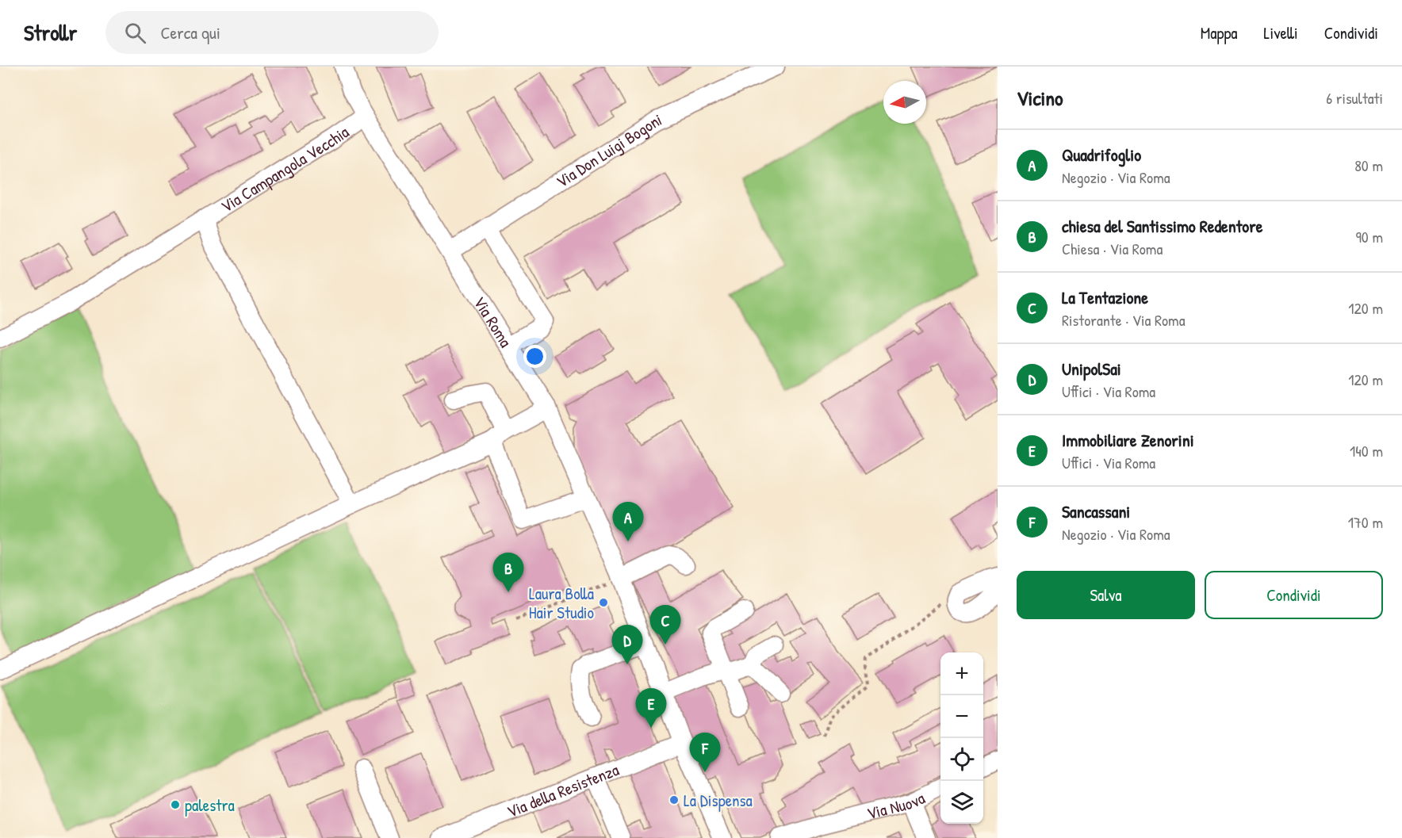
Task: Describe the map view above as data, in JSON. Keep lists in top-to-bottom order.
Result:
{
  "streets": {
    "street": [
      "Via Don Luigi Bogoni",
      "Via Campangola Vecchia",
      "Via Roma",
      "Via della Resistenza",
      "Via Nuova"
    ]
  },
  "crossings": [
    ["Via Don Luigi Bogoni", "Via Roma"],
    ["Via Campangola Vecchia", "Via Roma"],
    ["Via Roma", "Via della Resistenza"]
  ],
  "places": ["Laura Bolla Hair Studio", "La Dispensa", "palestra"],
  "north": "left",
  "page": {
    "header": "Strollr",
    "search": "Cerca qui",
    "nav": ["Mappa", "Livelli", "Condividi"],
    "heading": ["Vicino", "6 risultati"],
    "list": [
      {
        "mark": "A",
        "name": "Quadrifoglio",
        "note": "Negozio · Via Roma",
        "value": "80 m"
      },
      {
        "mark": "B",
        "name": "chiesa del Santissimo Redentore",
        "note": "Chiesa · Via Roma",
        "value": "90 m"
      },
      {
        "mark": "C",
        "name": "La Tentazione",
        "note": "Ristorante · Via Roma",
        "value": "120 m"
      },
      {
        "mark": "D",
        "name": "UnipolSai",
        "note": "Uffici · Via Roma",
        "value": "120 m"
      },
      {
        "mark": "E",
        "name": "Immobiliare Zenorini",
        "note": "Uffici · Via Roma",
        "value": "140 m"
      },
      {
        "mark": "F",
        "name": "Sancassani",
        "note": "Negozio · Via Roma",
        "value": "170 m"
      }
    ],
    "pins": [
      "A",
      "B",
      "C",
      "D",
      "E",
      "F"
    ],
    "buttons": ["Salva", "Condividi"],
    "map_buttons": ["+", "−"]
  }
}
